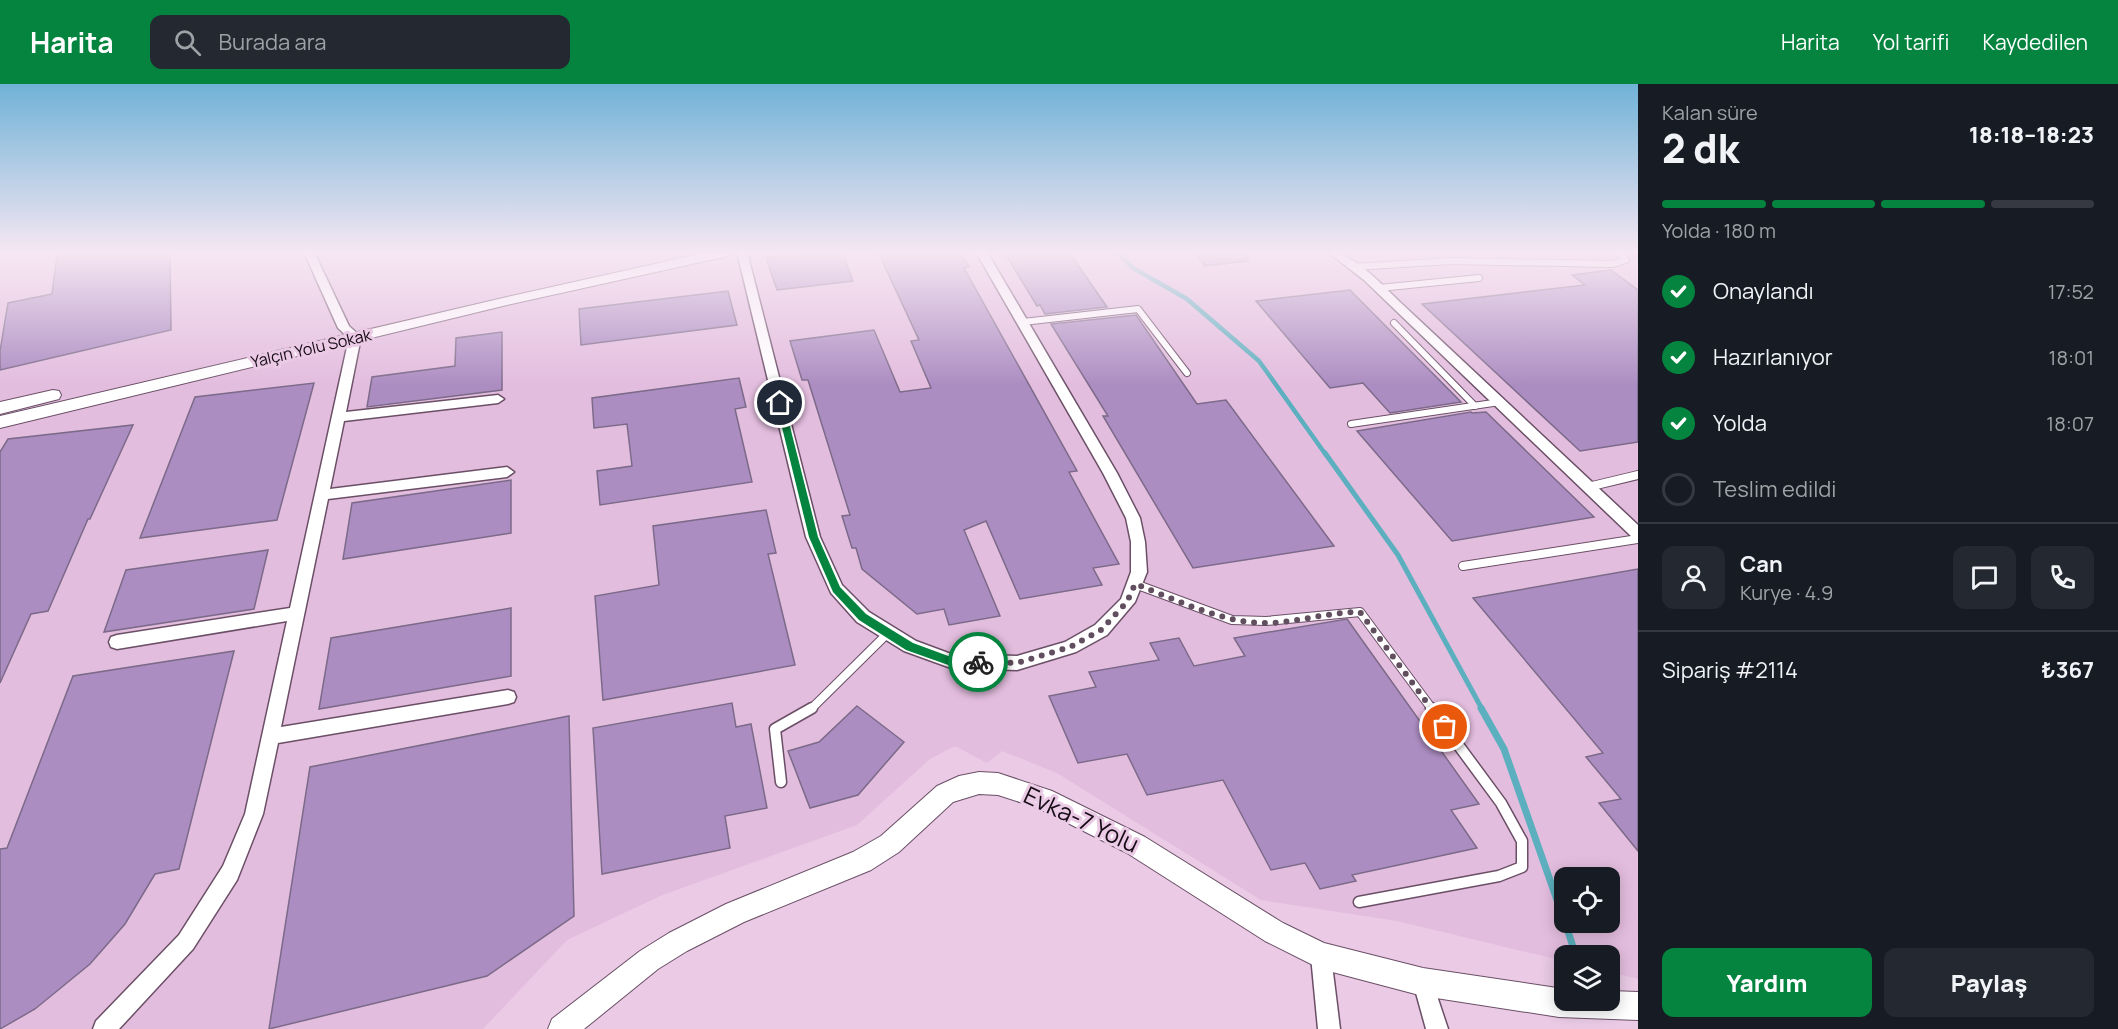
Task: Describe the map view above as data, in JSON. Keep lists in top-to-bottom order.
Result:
{
  "streets": {
    "street": ["Yalçın Yolu Sokak", "Evka-7 Yolu"]
  },
  "page": {
    "header": "Harita",
    "search": "Burada ara",
    "nav": ["Harita", "Yol tarifi", "Kaydedilen"],
    "heading": ["2 dk", "Kalan süre", "18:18–18:23"],
    "panel": [
      "Can",
      "Kurye · 4.9",
      "Sipariş #2114",
      "₺367"
    ],
    "bar": "Yolda · 180 m",
    "list": [
      ["Onaylandı", "17:52"],
      ["Hazırlanıyor", "18:01"],
      ["Yolda", "18:07"],
      "Teslim edildi"
    ],
    "buttons": ["Yardım", "Paylaş"]
  }
}
